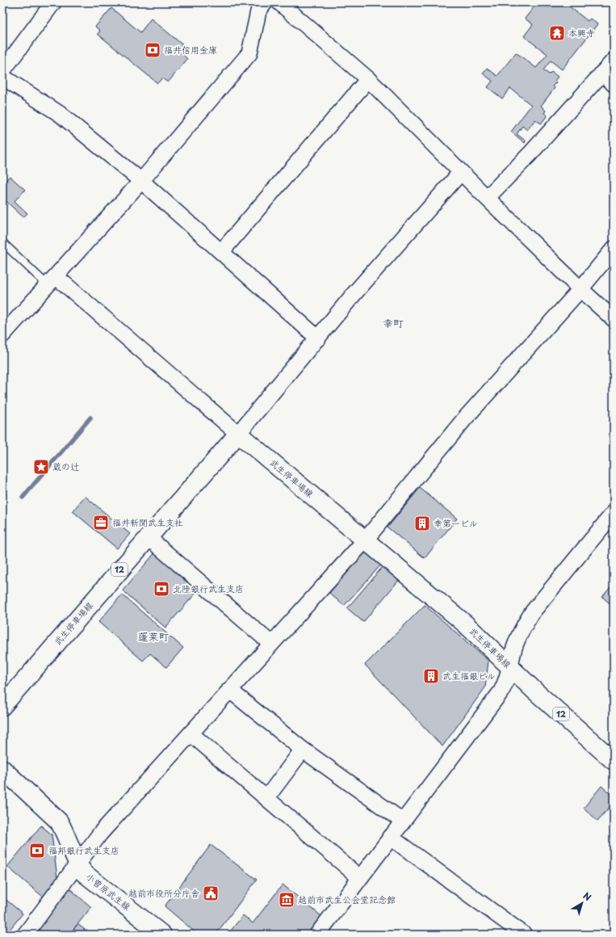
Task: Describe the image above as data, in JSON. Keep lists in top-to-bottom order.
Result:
{
  "streets": {
    "main road": ["武生停車場線", "12", "小曽原武生線"]
  },
  "districts": ["幸町", "蓬莱町"],
  "places": {
    "temple": ["本興寺"],
    "bank": ["福井信用金庫", "北陸銀行武生支店", "福邦銀行武生支店"],
    "place": ["蔵の辻"],
    "office": ["福井新聞武生支社"],
    "building": ["幸第一ビル", "武生福銀ビル"],
    "public building": ["越前市役所分庁舎"],
    "museum": ["越前市武生公会堂記念館"]
  },
  "north": "top right"
}
